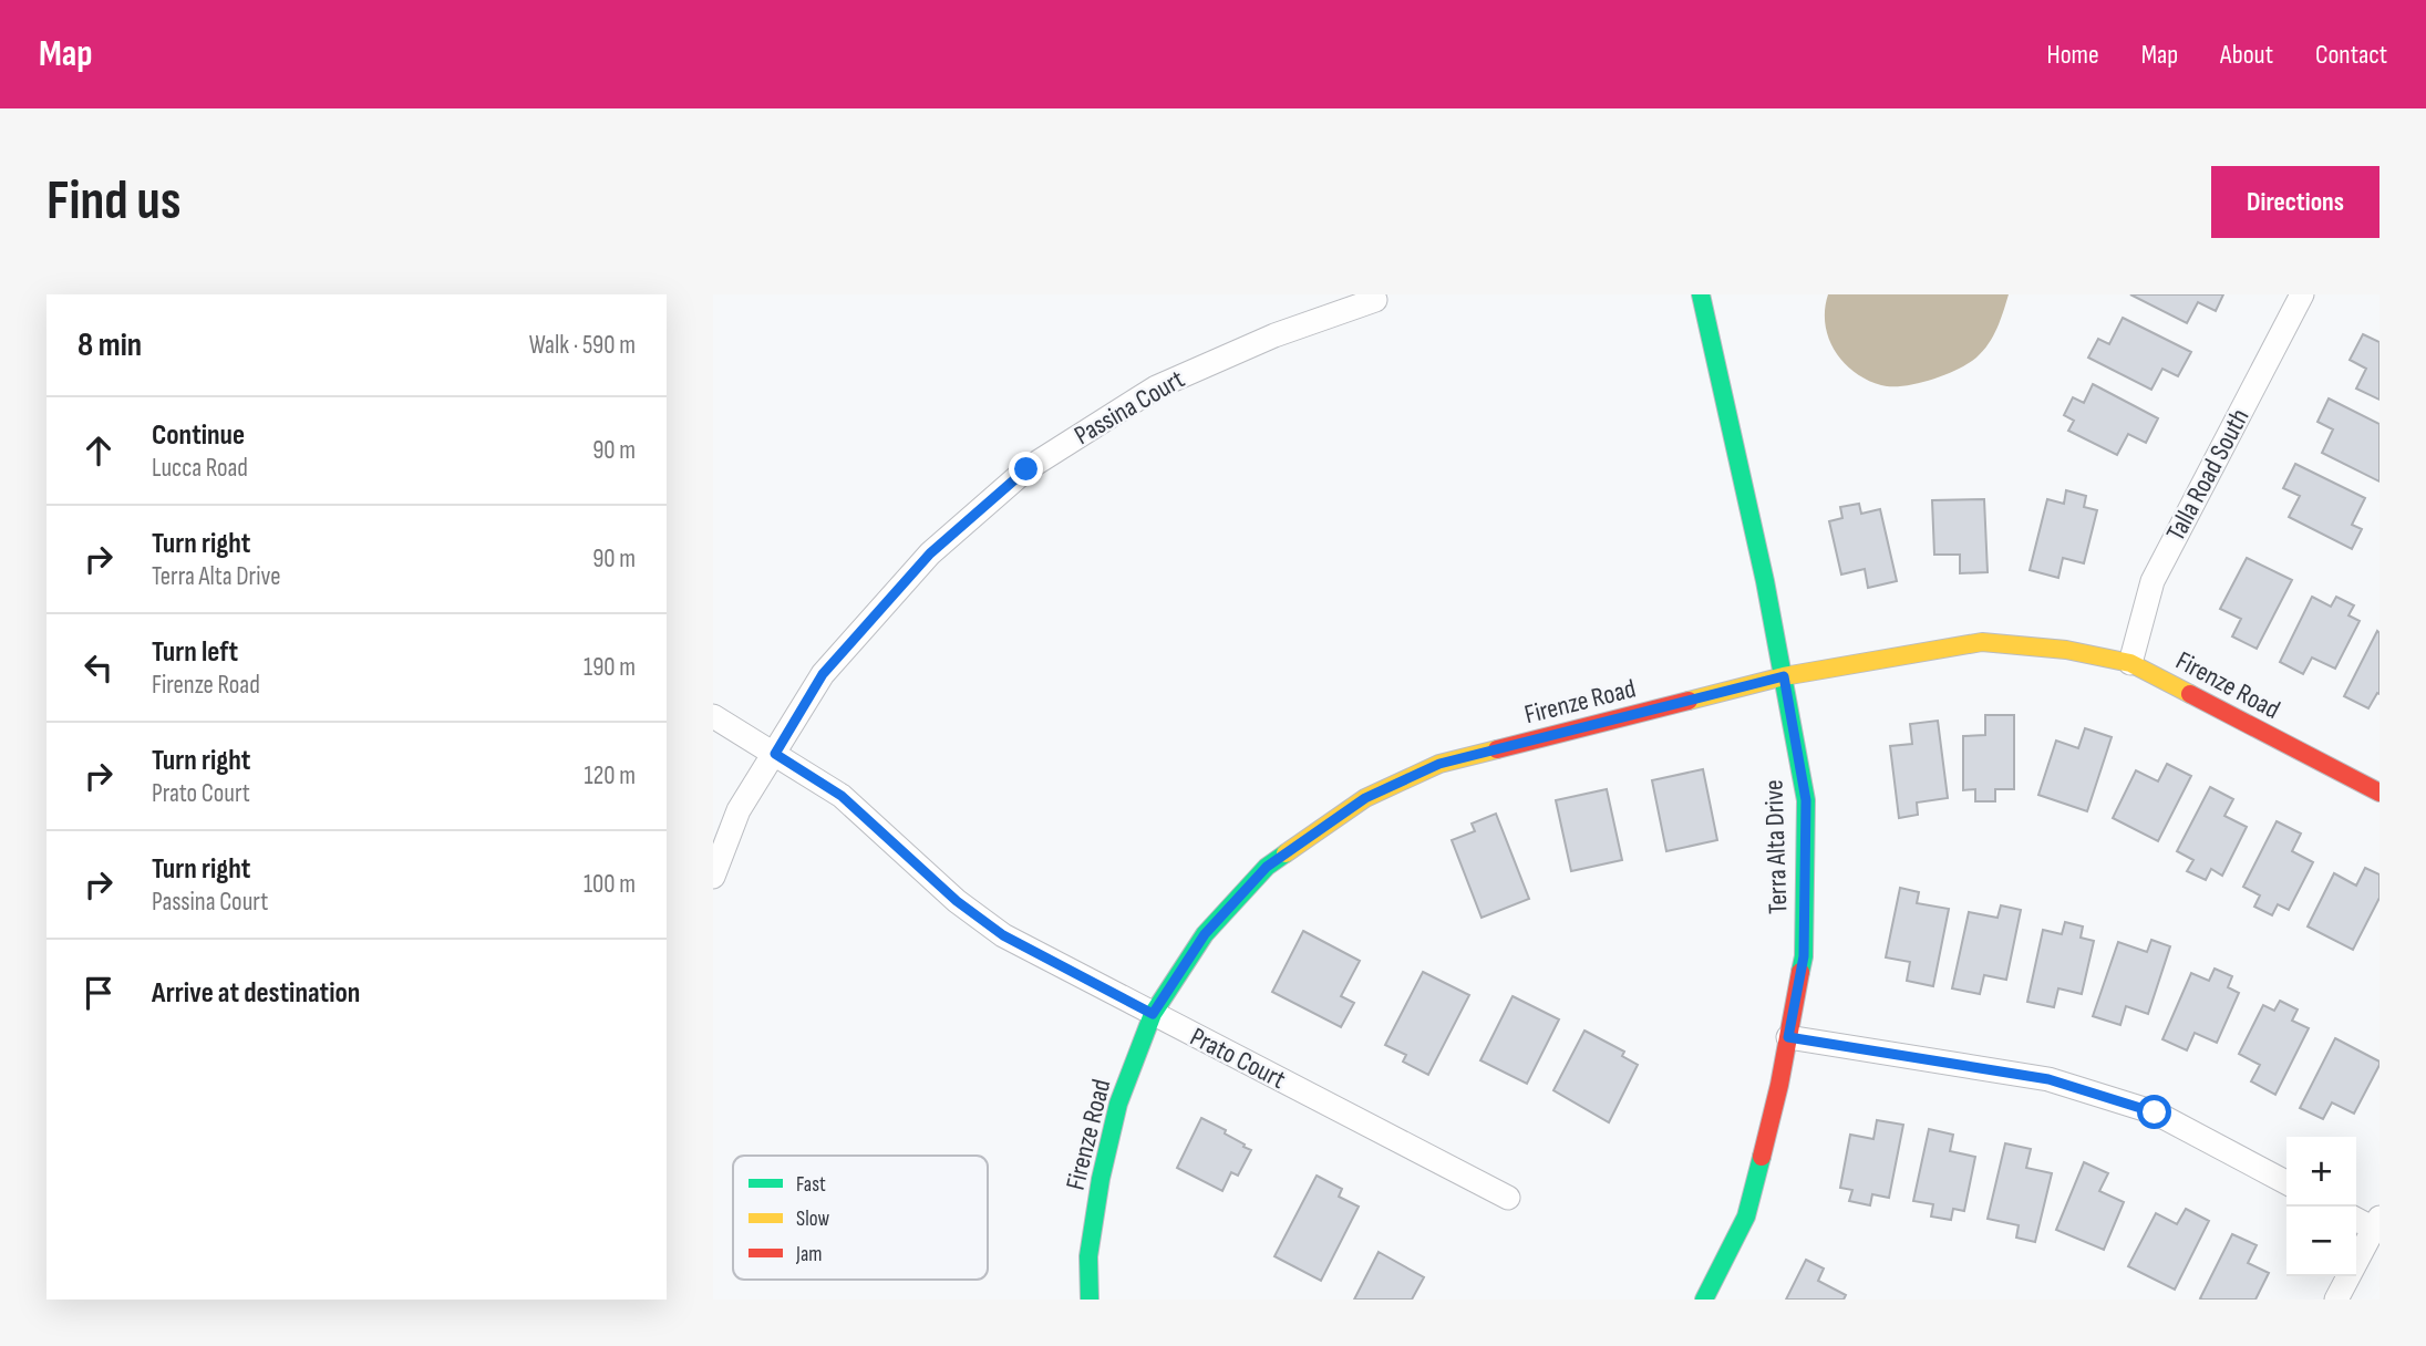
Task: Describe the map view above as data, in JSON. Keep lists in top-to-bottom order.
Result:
{
  "streets": {
    "street": [
      "Passina Court",
      "Talla Road South",
      "Firenze Road",
      "Terra Alta Drive",
      "Prato Court"
    ]
  },
  "crossings": [
    ["Passina Court", "Prato Court"],
    ["Talla Road South", "Firenze Road"],
    ["Firenze Road", "Terra Alta Drive"],
    ["Firenze Road", "Prato Court"]
  ],
  "legend": ["Fast", "Slow", "Jam"],
  "page": {
    "header": "Map",
    "nav": [
      "Home",
      "Map",
      "About",
      "Contact"
    ],
    "buttons": "Directions",
    "title": "Find us",
    "heading": ["8 min", "Walk · 590 m"],
    "list": [
      ["Continue", "Lucca Road", "90 m"],
      ["Turn right", "Terra Alta Drive", "90 m"],
      ["Turn left", "Firenze Road", "190 m"],
      ["Turn right", "Prato Court", "120 m"],
      ["Turn right", "Passina Court", "100 m"],
      "Arrive at destination"
    ],
    "map_buttons": ["+", "−"]
  }
}
